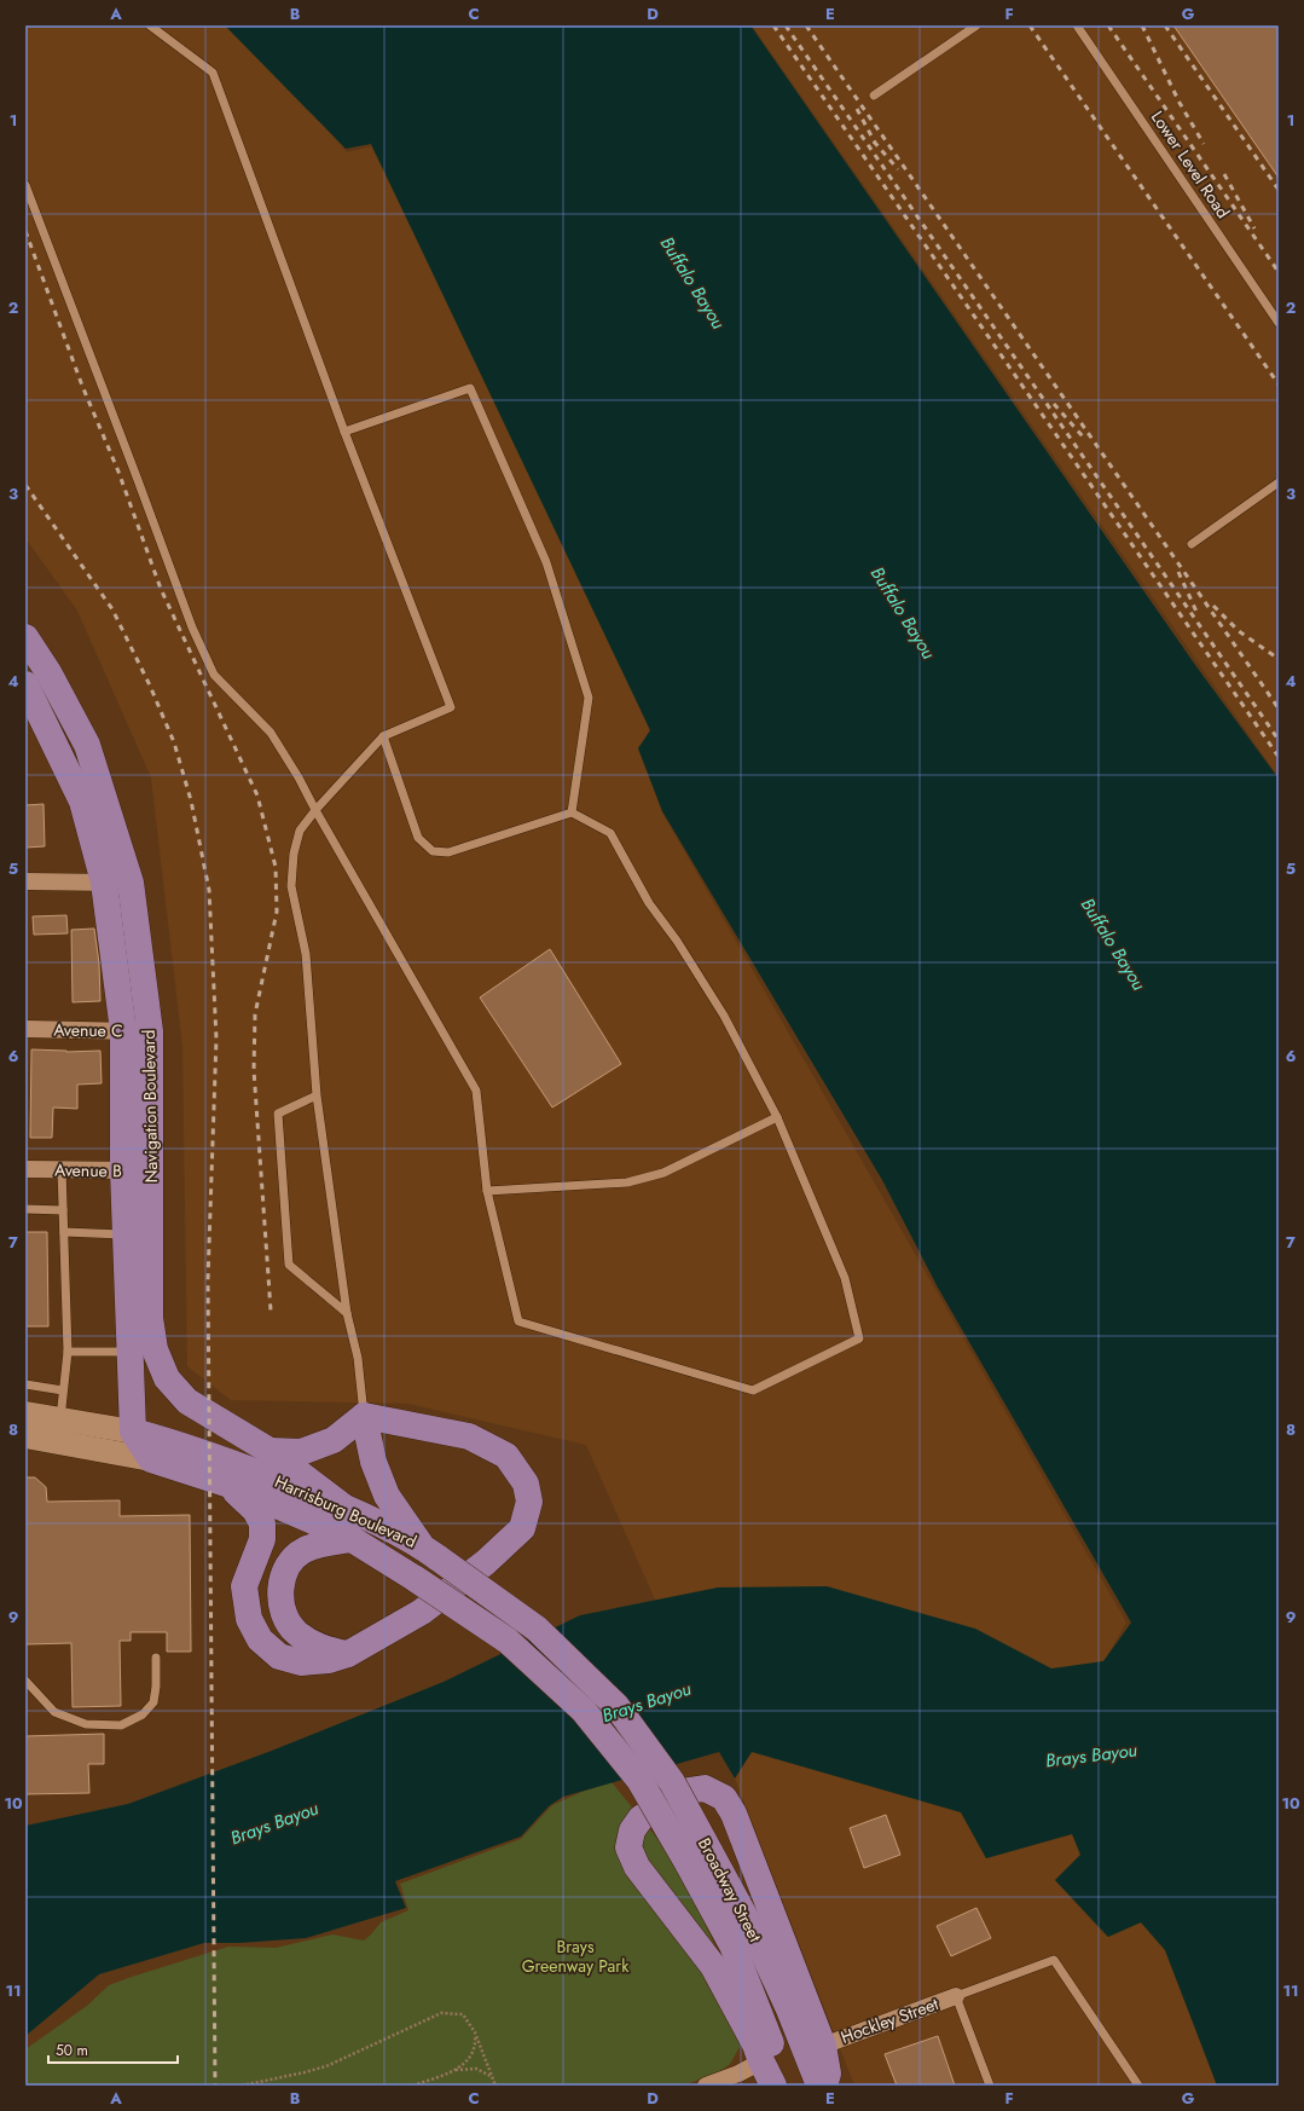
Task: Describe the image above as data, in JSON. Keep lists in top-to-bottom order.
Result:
{
  "streets": {
    "main road": ["Navigation Boulevard", "Harrisburg Boulevard", "Broadway Street"],
    "street": ["Avenue C", "Avenue B", "Hockley Street"],
    "lane": ["Lower Level Road"]
  },
  "crossings": [
    ["Avenue C", "Navigation Boulevard"],
    ["Navigation Boulevard", "Avenue B"],
    ["Navigation Boulevard", "Harrisburg Boulevard"],
    ["Harrisburg Boulevard", "Broadway Street"]
  ],
  "water": ["Buffalo Bayou", "Brays Bayou"],
  "parks": ["Brays Greenway Park"],
  "scale_bar": "50 m",
  "grid": {
    "columns": [
      "A",
      "B",
      "C",
      "D",
      "E",
      "F",
      "G"
    ],
    "rows": [
      "1",
      "2",
      "3",
      "4",
      "5",
      "6",
      "7",
      "8",
      "9",
      "10",
      "11"
    ]
  }
}
